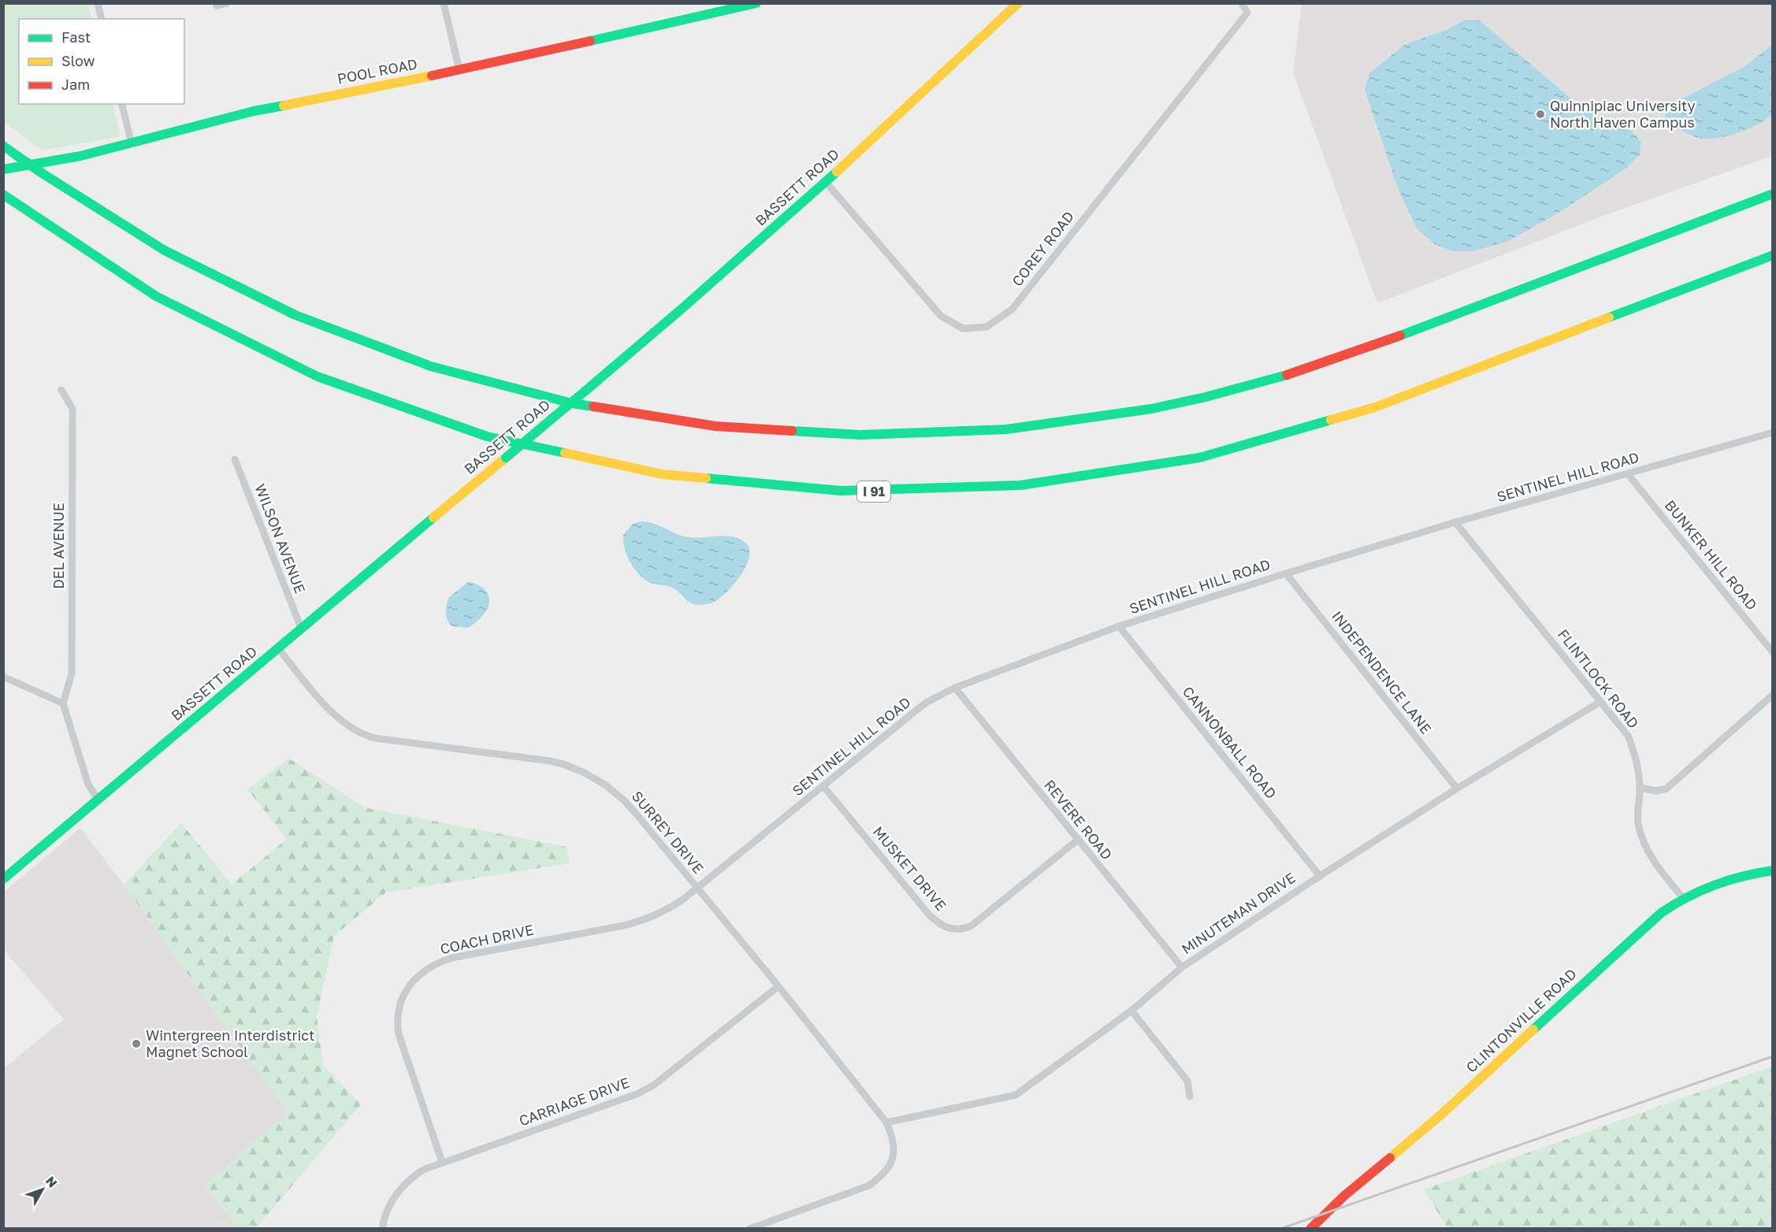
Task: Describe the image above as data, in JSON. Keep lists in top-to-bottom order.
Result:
{
  "streets": {
    "main road": [
      "POOL ROAD",
      "BASSETT ROAD",
      "I 91",
      "CLINTONVILLE ROAD"
    ],
    "street": [
      "COREY ROAD",
      "SENTINEL HILL ROAD",
      "WILSON AVENUE",
      "DEL AVENUE",
      "BUNKER HILL ROAD",
      "INDEPENDENCE LANE",
      "FLINTLOCK ROAD",
      "CANNONBALL ROAD",
      "REVERE ROAD",
      "SURREY DRIVE",
      "MUSKET DRIVE",
      "MINUTEMAN DRIVE",
      "COACH DRIVE",
      "CARRIAGE DRIVE"
    ]
  },
  "crossings": [
    ["BASSETT ROAD", "COREY ROAD"],
    ["BASSETT ROAD", "WILSON AVENUE"],
    ["BASSETT ROAD", "SURREY DRIVE"],
    ["SENTINEL HILL ROAD", "BUNKER HILL ROAD"],
    ["SENTINEL HILL ROAD", "INDEPENDENCE LANE"],
    ["SENTINEL HILL ROAD", "FLINTLOCK ROAD"],
    ["SENTINEL HILL ROAD", "CANNONBALL ROAD"],
    ["SENTINEL HILL ROAD", "REVERE ROAD"],
    ["SENTINEL HILL ROAD", "SURREY DRIVE"],
    ["SENTINEL HILL ROAD", "MUSKET DRIVE"],
    ["SENTINEL HILL ROAD", "COACH DRIVE"],
    ["INDEPENDENCE LANE", "MINUTEMAN DRIVE"],
    ["FLINTLOCK ROAD", "MINUTEMAN DRIVE"],
    ["FLINTLOCK ROAD", "CLINTONVILLE ROAD"],
    ["CANNONBALL ROAD", "MINUTEMAN DRIVE"],
    ["REVERE ROAD", "MUSKET DRIVE"],
    ["REVERE ROAD", "MINUTEMAN DRIVE"],
    ["SURREY DRIVE", "MINUTEMAN DRIVE"],
    ["SURREY DRIVE", "COACH DRIVE"],
    ["SURREY DRIVE", "CARRIAGE DRIVE"],
    ["COACH DRIVE", "CARRIAGE DRIVE"]
  ],
  "places": ["Quinnipiac University North Haven Campus", "Wintergreen Interdistrict Magnet School"],
  "legend": ["Fast", "Slow", "Jam"],
  "north": "top right"
}
